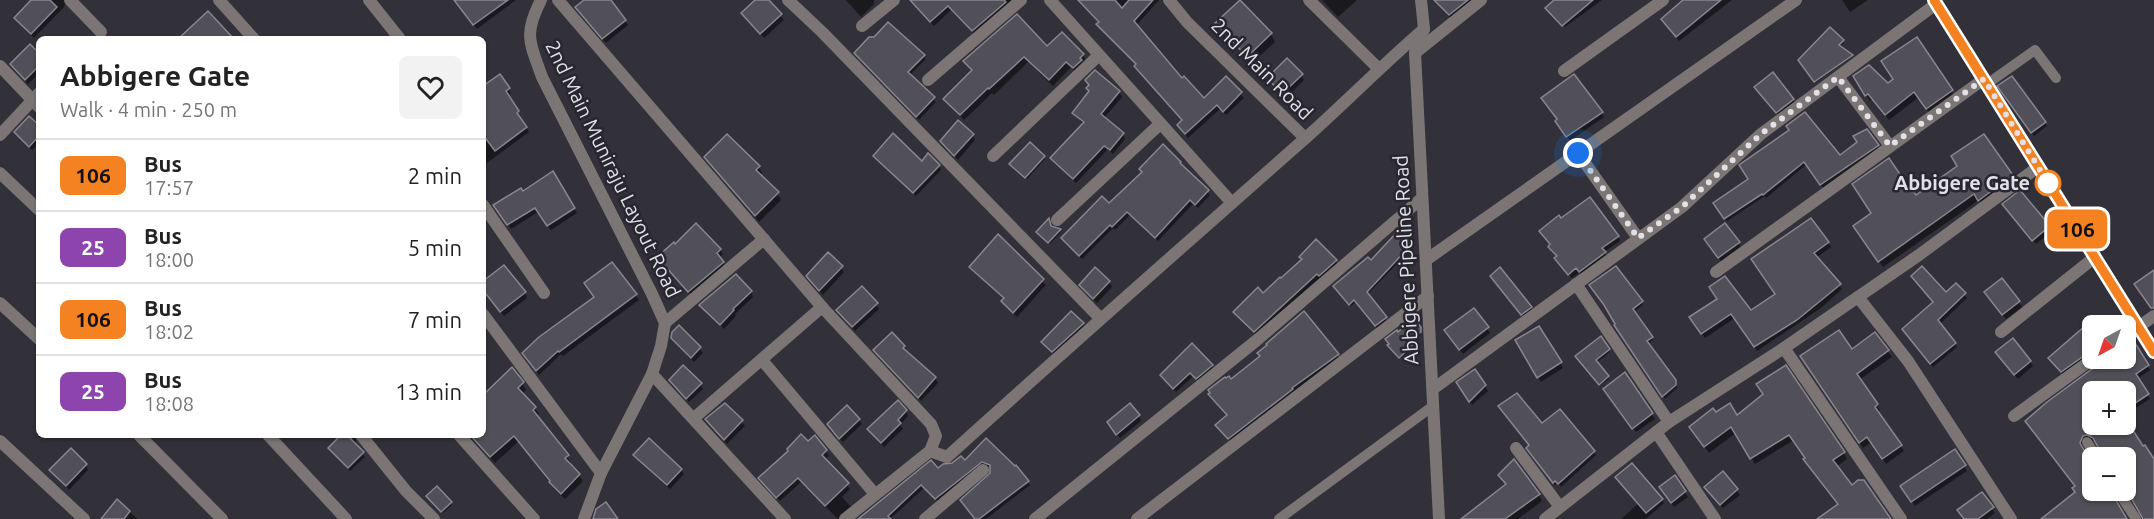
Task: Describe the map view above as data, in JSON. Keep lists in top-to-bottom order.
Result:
{
  "streets": {
    "street": ["2nd Main Road", "2nd Main Muniraju Layout Road", "Abbigere Pipeline Road"]
  },
  "places": ["Abbigere Gate"],
  "lines": ["bus line 106"],
  "north": "bottom left",
  "page": {
    "on_map": "106",
    "heading": ["Abbigere Gate", "Walk · 4 min · 250 m"],
    "list": [
      {
        "mark": "106",
        "name": "Bus",
        "note": "17:57",
        "value": "2 min"
      },
      {
        "mark": "25",
        "name": "Bus",
        "note": "18:00",
        "value": "5 min"
      },
      {
        "mark": "106",
        "name": "Bus",
        "note": "18:02",
        "value": "7 min"
      },
      {
        "mark": "25",
        "name": "Bus",
        "note": "18:08",
        "value": "13 min"
      }
    ],
    "map_buttons": ["+", "−"]
  }
}
